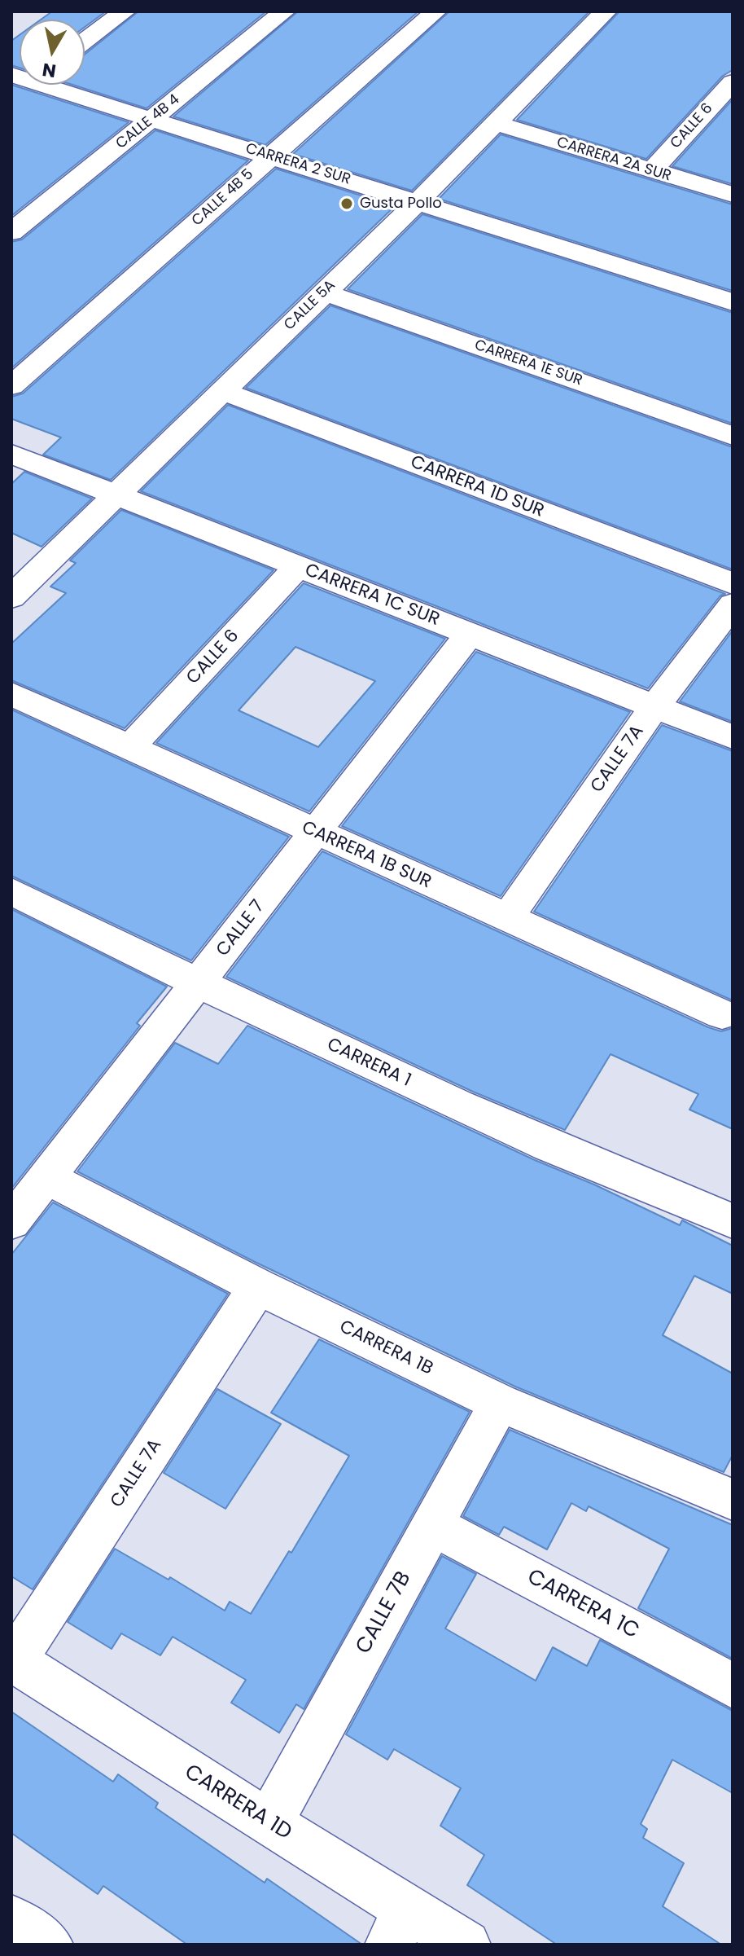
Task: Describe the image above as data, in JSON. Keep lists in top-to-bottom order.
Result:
{
  "streets": {
    "street": [
      "CALLE 4B 4",
      "CALLE 6",
      "CARRERA 2A SUR",
      "CARRERA 2 SUR",
      "CALLE 4B 5",
      "CALLE 5A",
      "CARRERA 1E SUR",
      "CARRERA 1D SUR",
      "CARRERA 1C SUR",
      "CALLE 7A",
      "CARRERA 1B SUR",
      "CALLE 7",
      "CARRERA 1",
      "CARRERA 1B",
      "CARRERA 1C",
      "CALLE 7B",
      "CARRERA 1D"
    ]
  },
  "crossings": [
    ["CALLE 4B 4", "CARRERA 2 SUR"],
    ["CALLE 6", "CARRERA 2A SUR"],
    ["CALLE 6", "CARRERA 1C SUR"],
    ["CALLE 6", "CARRERA 1B SUR"],
    ["CARRERA 2A SUR", "CALLE 5A"],
    ["CARRERA 2 SUR", "CALLE 4B 5"],
    ["CARRERA 2 SUR", "CALLE 5A"],
    ["CALLE 5A", "CARRERA 1E SUR"],
    ["CALLE 5A", "CARRERA 1D SUR"],
    ["CALLE 5A", "CARRERA 1C SUR"],
    ["CARRERA 1C SUR", "CALLE 7A"],
    ["CARRERA 1C SUR", "CALLE 7"],
    ["CALLE 7A", "CARRERA 1B SUR"],
    ["CALLE 7A", "CARRERA 1B"],
    ["CALLE 7A", "CARRERA 1D"],
    ["CARRERA 1B SUR", "CALLE 7"],
    ["CALLE 7", "CARRERA 1"],
    ["CALLE 7", "CARRERA 1B"],
    ["CARRERA 1B", "CALLE 7B"],
    ["CARRERA 1C", "CALLE 7B"],
    ["CALLE 7B", "CARRERA 1D"]
  ],
  "places": ["Gusta Pollo"],
  "north": "bottom"
}
